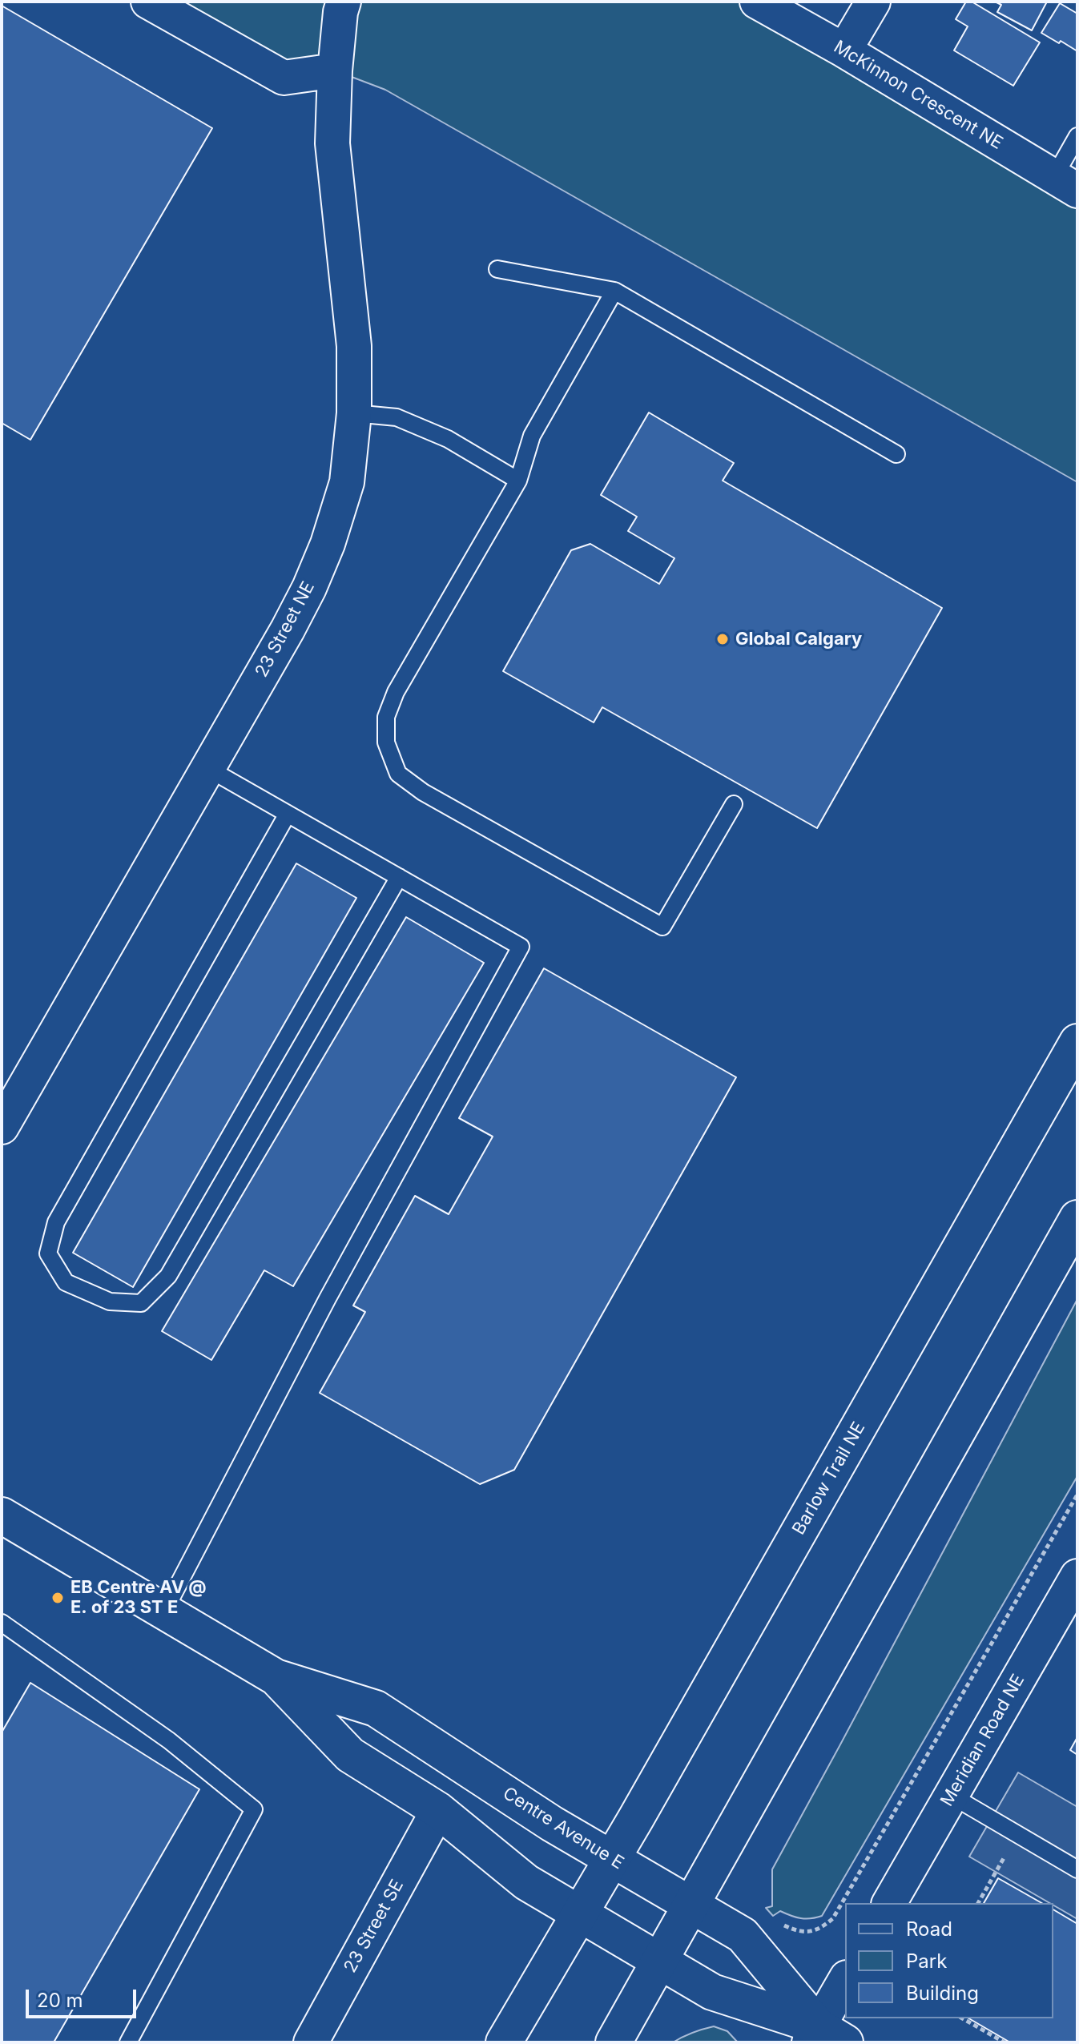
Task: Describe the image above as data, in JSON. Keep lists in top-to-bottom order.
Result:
{
  "streets": {
    "main road": ["Barlow Trail NE", "Centre Avenue E"],
    "street": [
      "McKinnon Crescent NE",
      "23 Street NE",
      "Meridian Road NE",
      "23 Street SE"
    ]
  },
  "crossings": [
    ["Barlow Trail NE", "Centre Avenue E"],
    ["Centre Avenue E", "23 Street SE"]
  ],
  "places": ["Global Calgary", "EB Centre AV @ E. of 23 ST E"],
  "legend": ["Road", "Park", "Building"],
  "scale_bar": "20 m"
}
